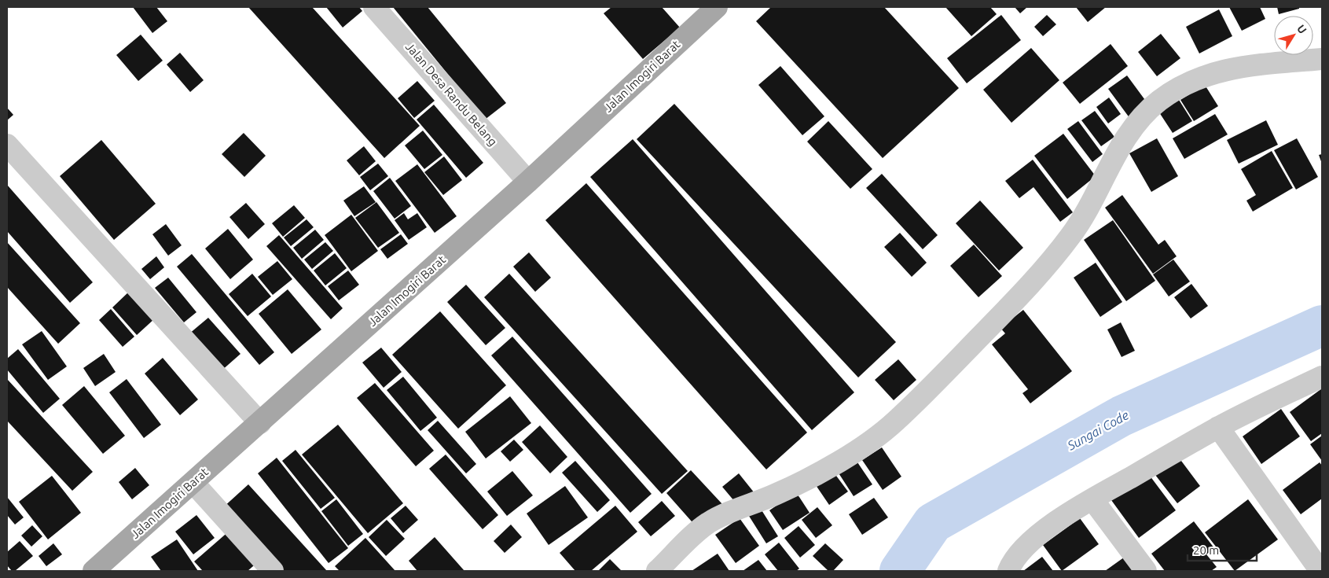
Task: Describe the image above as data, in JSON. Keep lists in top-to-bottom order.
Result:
{
  "streets": {
    "main road": ["Jalan Imogiri Barat"],
    "street": ["Jalan Desa Randu Belang"]
  },
  "crossings": [
    ["Jalan Imogiri Barat", "Jalan Desa Randu Belang"]
  ],
  "water": ["Sungai Code"],
  "scale_bar": "20 m",
  "north": "top right"
}
